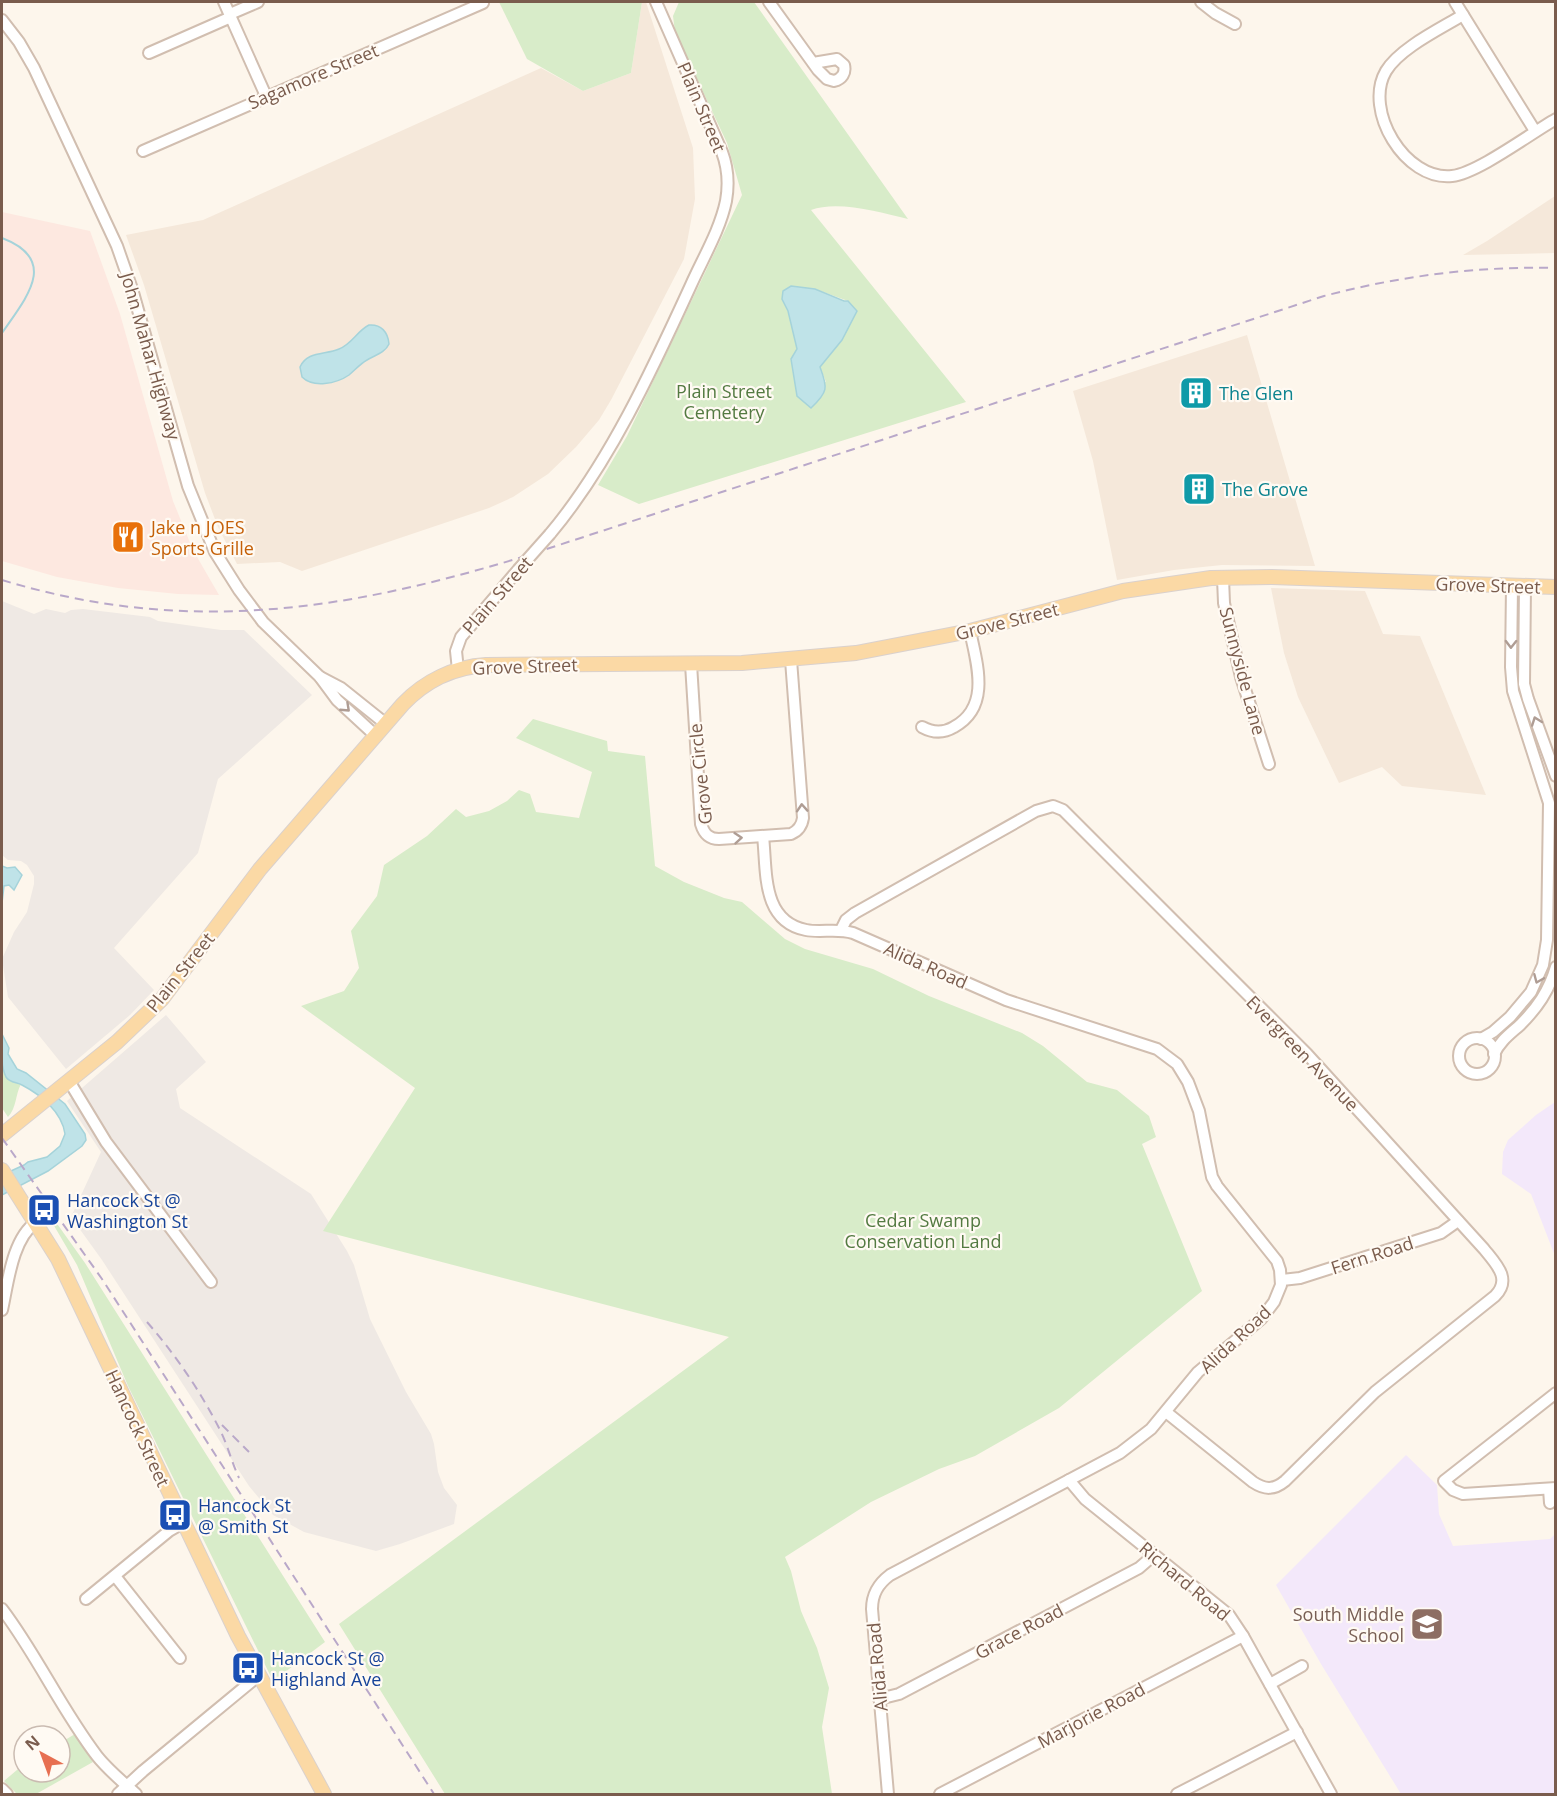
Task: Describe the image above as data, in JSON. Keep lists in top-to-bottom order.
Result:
{
  "streets": {
    "main road": ["Plain Street", "Grove Street", "Hancock Street"],
    "street": [
      "Sagamore Street",
      "John Mahar Highway",
      "Sunnyside Lane",
      "Grove Circle",
      "Alida Road",
      "Evergreen Avenue",
      "Fern Road",
      "Richard Road",
      "Grace Road",
      "Marjorie Road"
    ]
  },
  "crossings": [
    ["Plain Street", "John Mahar Highway"],
    ["Plain Street", "Grove Street"],
    ["Grove Street", "Sunnyside Lane"],
    ["Grove Street", "Grove Circle"],
    ["Alida Road", "Evergreen Avenue"],
    ["Alida Road", "Fern Road"],
    ["Alida Road", "Richard Road"],
    ["Alida Road", "Grace Road"],
    ["Evergreen Avenue", "Fern Road"],
    ["Richard Road", "Grace Road"],
    ["Richard Road", "Marjorie Road"]
  ],
  "parks": ["Plain Street Cemetery", "Cedar Swamp Conservation Land"],
  "places": {
    "building": ["The Glen", "The Grove"],
    "restaurant": ["Jake n JOES Sports Grille"],
    "bus stop": ["Hancock St @ Washington St", "Hancock St @ Smith St", "Hancock St @ Highland Ave"],
    "school or university": ["South Middle School"]
  },
  "north": "top left"
}
